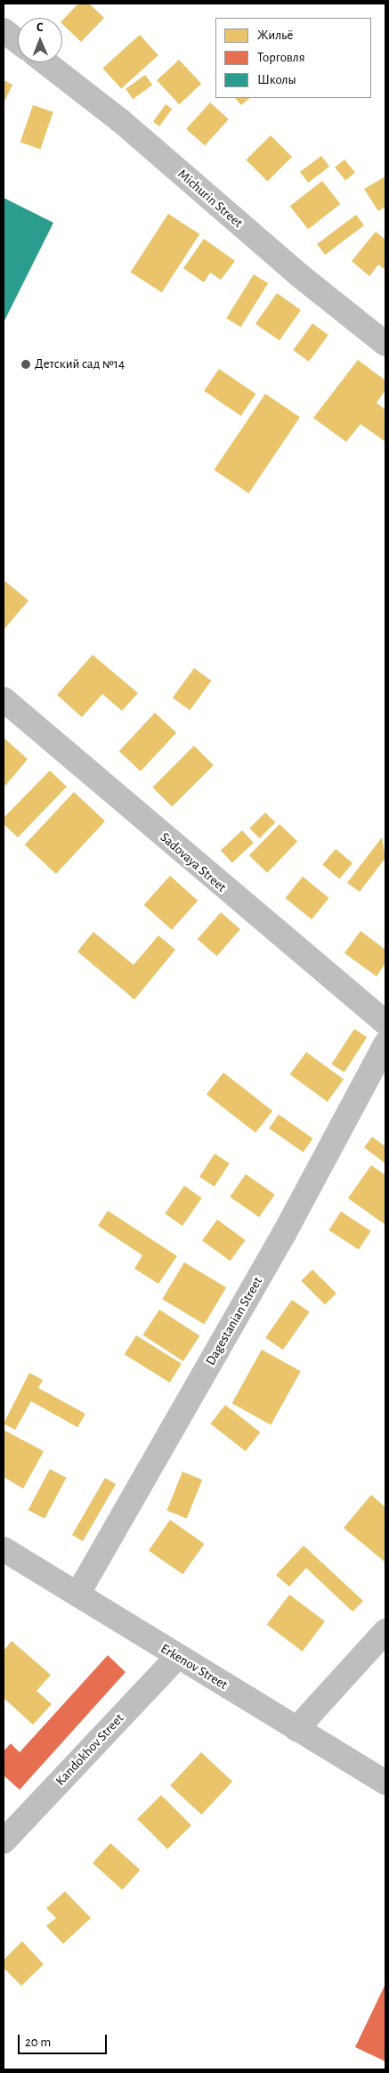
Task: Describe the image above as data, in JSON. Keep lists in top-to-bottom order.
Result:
{
  "streets": {
    "street": [
      "Michurin Street",
      "Sadovaya Street",
      "Dagestanian Street",
      "Erkenov Street",
      "Kandokhov Street"
    ]
  },
  "crossings": [
    ["Dagestanian Street", "Erkenov Street"],
    ["Erkenov Street", "Kandokhov Street"]
  ],
  "places": ["Детский сад №14"],
  "legend": ["Жильё", "Торговля", "Школы"],
  "scale_bar": "20 m",
  "north": "top"
}
